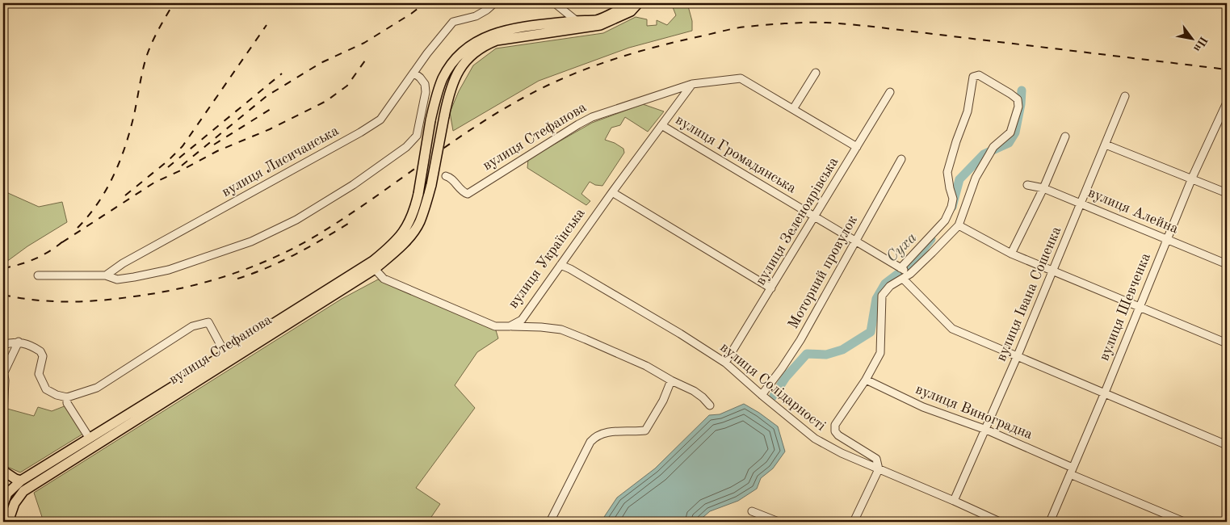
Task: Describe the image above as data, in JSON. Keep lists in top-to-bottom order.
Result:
{
  "streets": {
    "main road": ["вулиця Стефанова"],
    "street": [
      "вулиця Громадянська",
      "вулиця Лисичанська",
      "вулиця Алейна",
      "вулиця Зеленоярівська",
      "вулиця Українська",
      "Моторний провулок",
      "вулиця Івана Сошенка",
      "вулиця Шевченка",
      "вулиця Солідарності",
      "вулиця Виноградна"
    ]
  },
  "crossings": [
    ["вулиця Стефанова", "вулиця Українська"],
    ["вулиця Громадянська", "вулиця Зеленоярівська"],
    ["вулиця Громадянська", "вулиця Українська"],
    ["вулиця Громадянська", "Моторний провулок"],
    ["вулиця Алейна", "вулиця Івана Сошенка"],
    ["вулиця Алейна", "вулиця Шевченка"],
    ["вулиця Зеленоярівська", "вулиця Солідарності"],
    ["вулиця Українська", "вулиця Солідарності"],
    ["Моторний провулок", "вулиця Солідарності"],
    ["вулиця Івана Сошенка", "вулиця Солідарності"],
    ["вулиця Івана Сошенка", "вулиця Виноградна"],
    ["вулиця Шевченка", "вулиця Виноградна"]
  ],
  "water": ["Суха"],
  "north": "bottom right"
}
